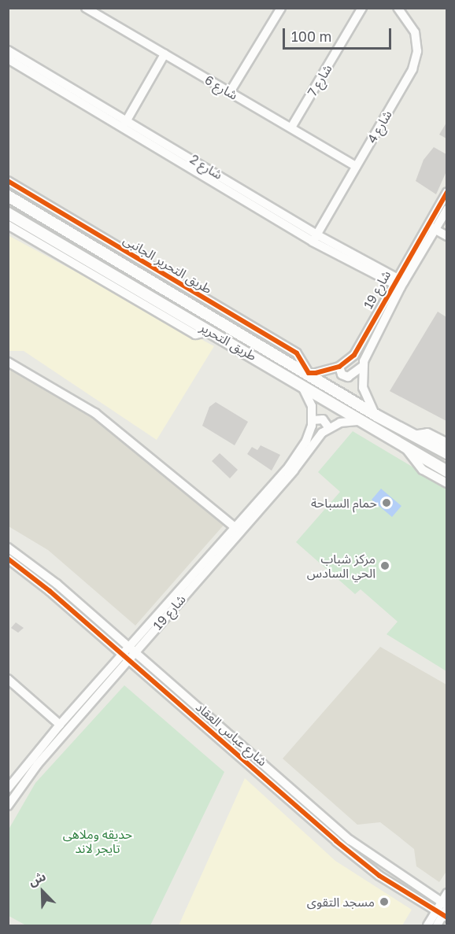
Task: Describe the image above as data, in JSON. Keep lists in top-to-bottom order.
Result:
{
  "streets": {
    "street": [
      "شارع 7",
      "شارع 6",
      "شارع 4",
      "شارع 2",
      "طريق التحرير الجانبى",
      "شارع 19",
      "طريق التحرير",
      "شارع عباس العقاد"
    ]
  },
  "crossings": [
    ["شارع 7", "شارع 6"],
    ["شارع 6", "شارع 4"],
    ["شارع 4", "شارع 2"],
    ["شارع 2", "شارع 19"],
    ["طريق التحرير الجانبى", "طريق التحرير"],
    ["شارع 19", "طريق التحرير"],
    ["شارع 19", "شارع عباس العقاد"]
  ],
  "parks": ["حديقه وملاهى تايجر لاند"],
  "places": ["حمام السباحة", "مركز شباب الحي السادس", "مسجد التقوى"],
  "scale_bar": "100 m",
  "north": "top left"
}
